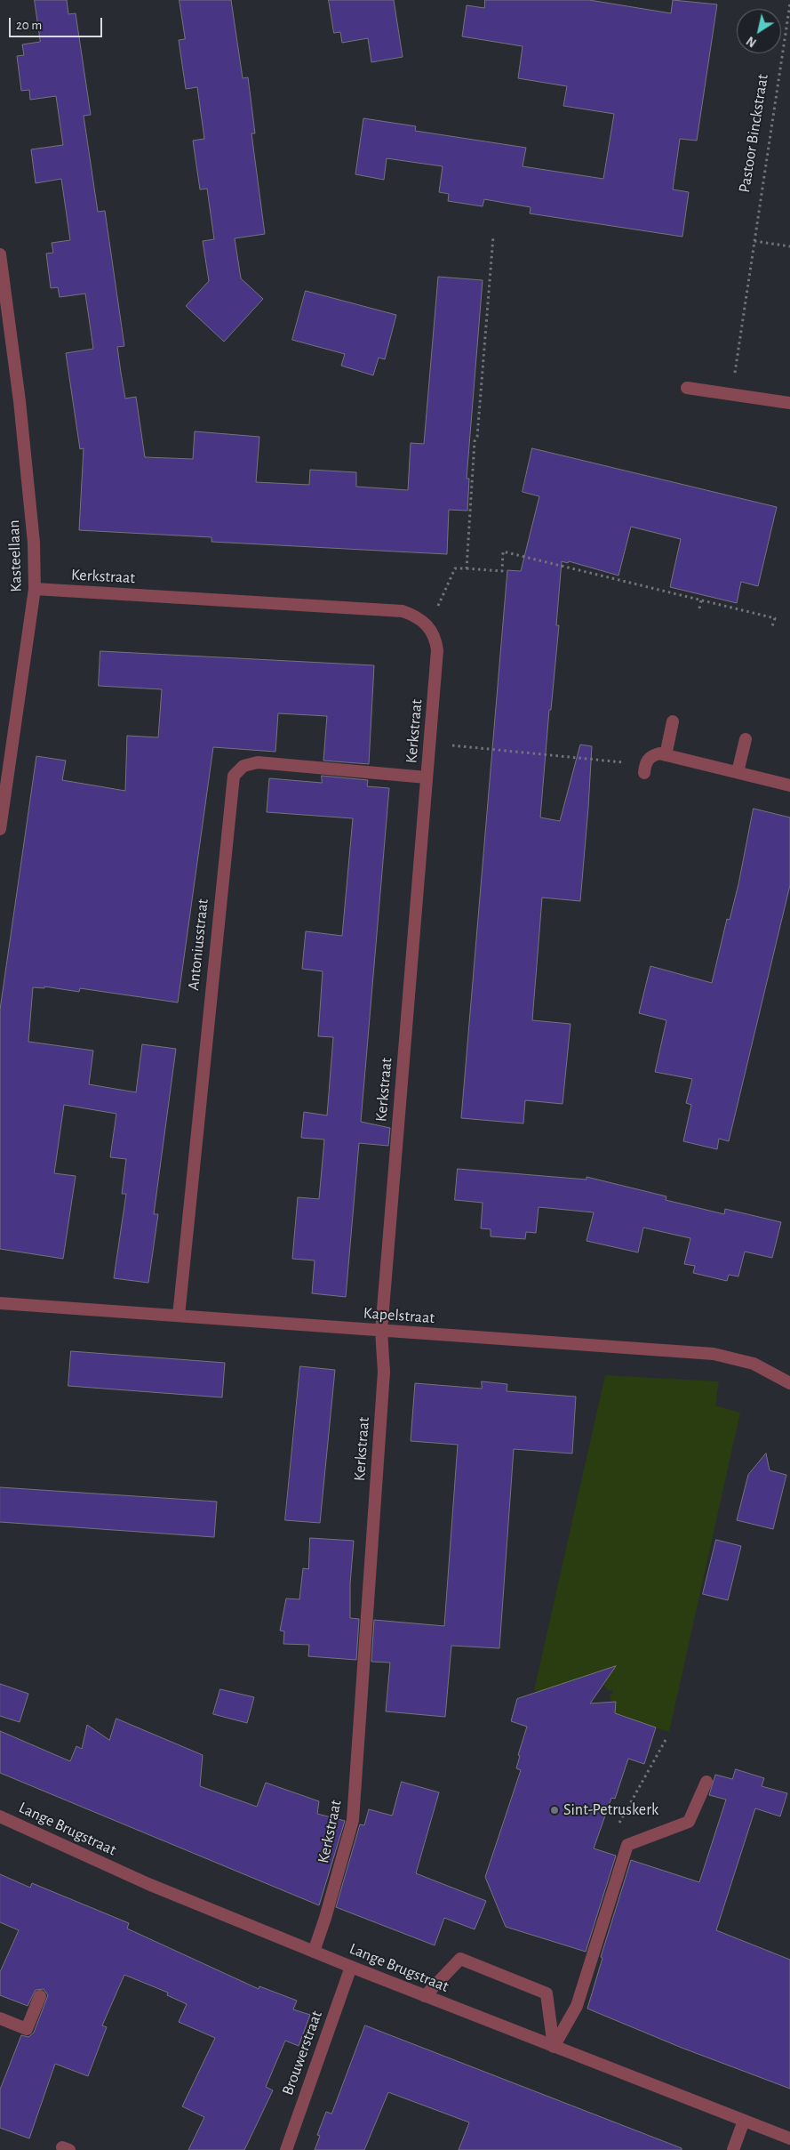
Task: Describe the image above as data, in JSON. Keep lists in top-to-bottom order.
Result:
{
  "streets": {
    "street": [
      "Kasteellaan",
      "Kerkstraat",
      "Antoniusstraat",
      "Kapelstraat",
      "Lange Brugstraat",
      "Brouwerstraat"
    ],
    "path": ["Pastoor Binckstraat"]
  },
  "crossings": [
    ["Kasteellaan", "Kerkstraat"],
    ["Kerkstraat", "Antoniusstraat"],
    ["Kerkstraat", "Kapelstraat"],
    ["Kerkstraat", "Lange Brugstraat"],
    ["Antoniusstraat", "Kapelstraat"],
    ["Lange Brugstraat", "Brouwerstraat"]
  ],
  "places": ["Sint-Petruskerk"],
  "scale_bar": "20 m",
  "north": "bottom left"
}
